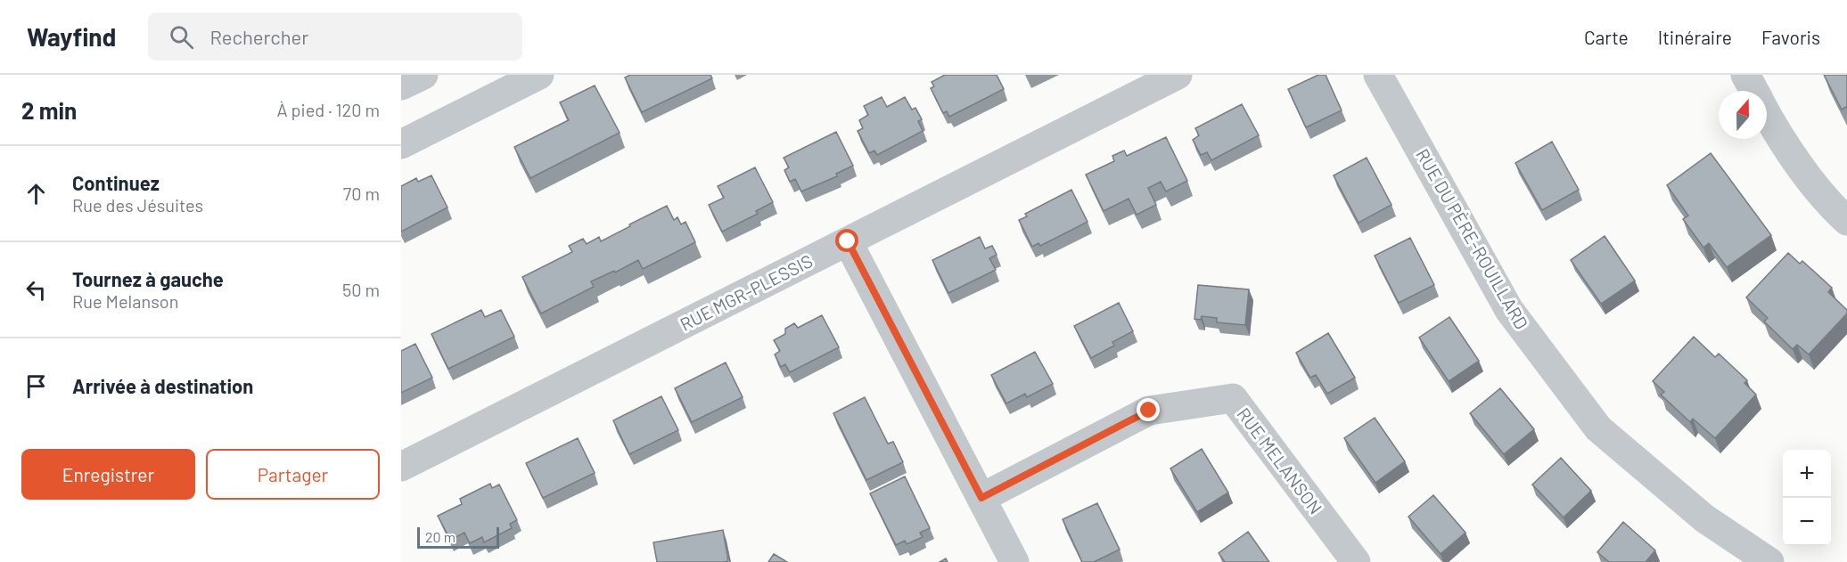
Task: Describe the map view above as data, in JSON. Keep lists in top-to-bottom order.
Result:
{
  "streets": {
    "street": ["RUE DU PÈRE-ROUILLARD", "RUE MGR-PLESSIS", "RUE MELANSON"]
  },
  "scale_bar": "20 m",
  "north": "top",
  "page": {
    "header": "Wayfind",
    "search": "Rechercher",
    "nav": ["Carte", "Itinéraire", "Favoris"],
    "heading": ["2 min", "À pied · 120 m"],
    "list": [
      ["Continuez", "Rue des Jésuites", "70 m"],
      ["Tournez à gauche", "Rue Melanson", "50 m"],
      "Arrivée à destination"
    ],
    "buttons": ["Enregistrer", "Partager"],
    "map_buttons": ["+", "−"],
    "scale": "20 m"
  }
}
